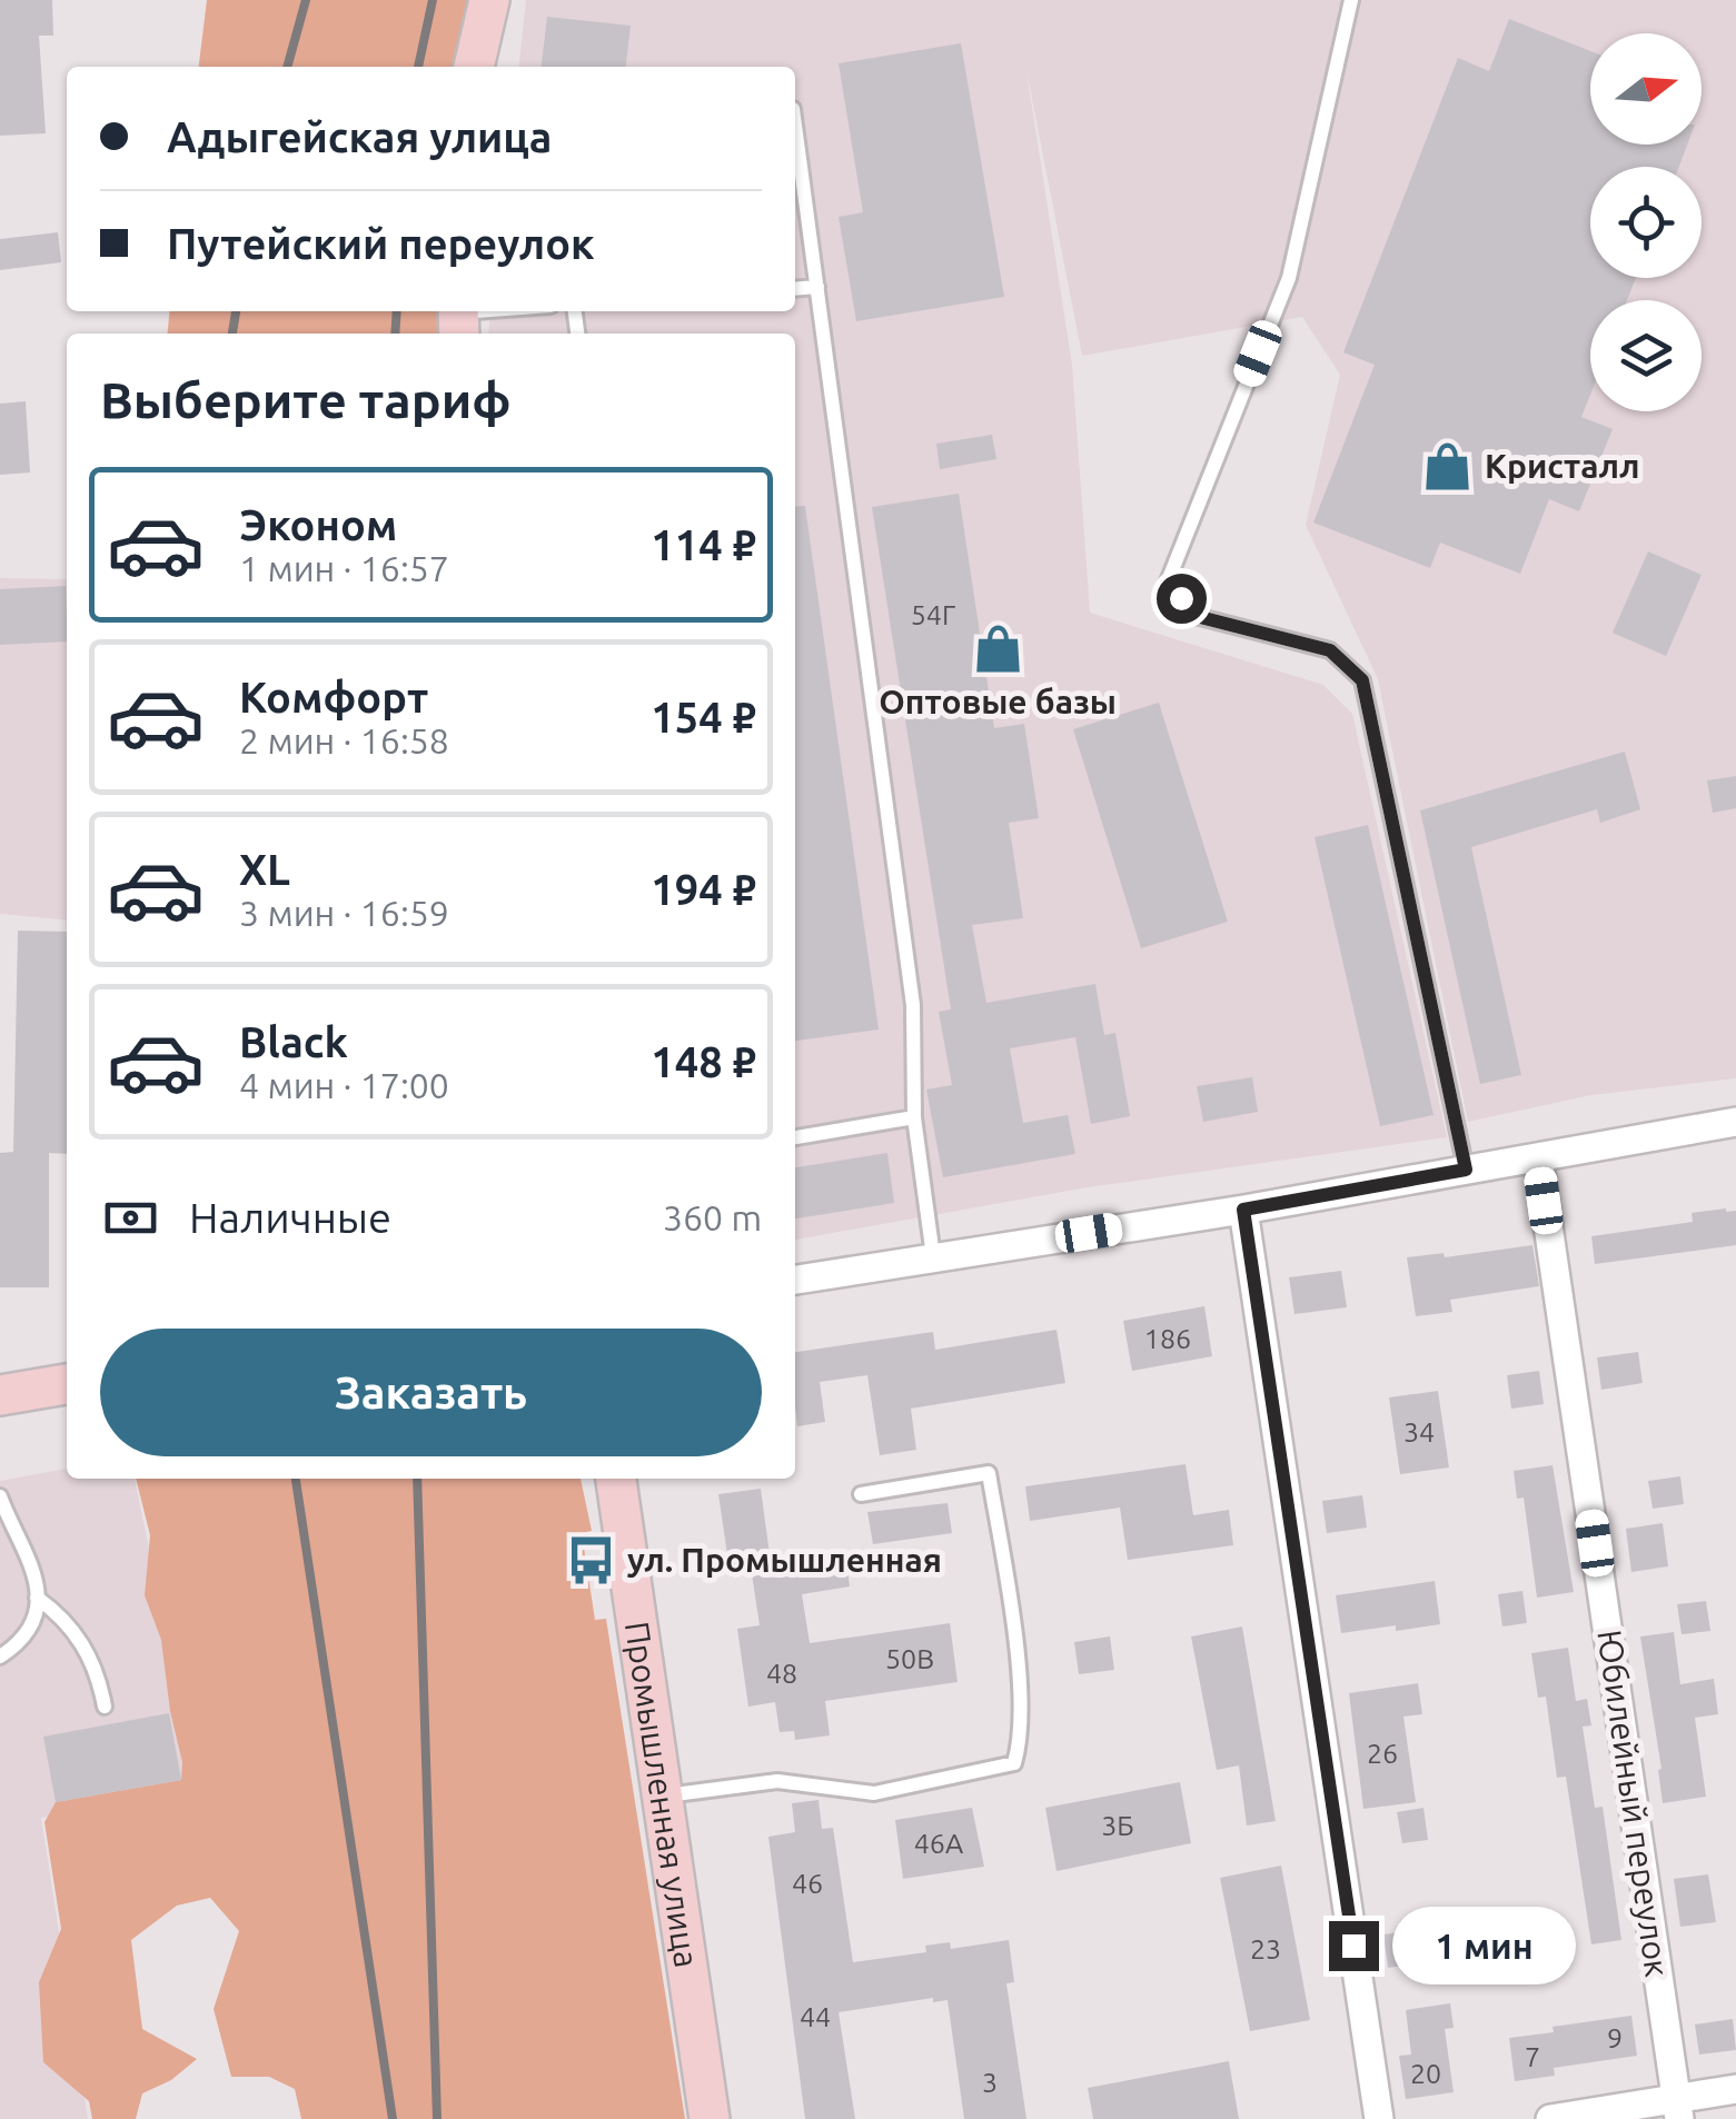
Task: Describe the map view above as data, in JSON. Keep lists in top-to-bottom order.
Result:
{
  "streets": {
    "main road": ["Промышленная улица"],
    "street": ["Юбилейный переулок"]
  },
  "places": {
    "shop": ["Кристалл", "Оптовые базы"],
    "bus stop": ["ул. Промышленная"]
  },
  "house_numbers": [
    "54Г",
    "186",
    "34",
    "50В",
    "48",
    "26",
    "3Б",
    "46А",
    "46",
    "23",
    "44",
    "9",
    "7",
    "20",
    "3"
  ],
  "north": "right",
  "page": {
    "banner": ["Адыгейская улица", "Путейский переулок"],
    "heading": "Выберите тариф",
    "list": [
      {
        "name": "Эконом",
        "note": "1 мин · 16:57",
        "value": "114 ₽"
      },
      {
        "name": "Комфорт",
        "note": "2 мин · 16:58",
        "value": "154 ₽"
      },
      {
        "name": "XL",
        "note": "3 мин · 16:59",
        "value": "194 ₽"
      },
      {
        "name": "Black",
        "note": "4 мин · 17:00",
        "value": "148 ₽"
      }
    ],
    "pay": ["Наличные", "360 m"],
    "buttons": "Заказать",
    "bubble": "1 мин"
  }
}
